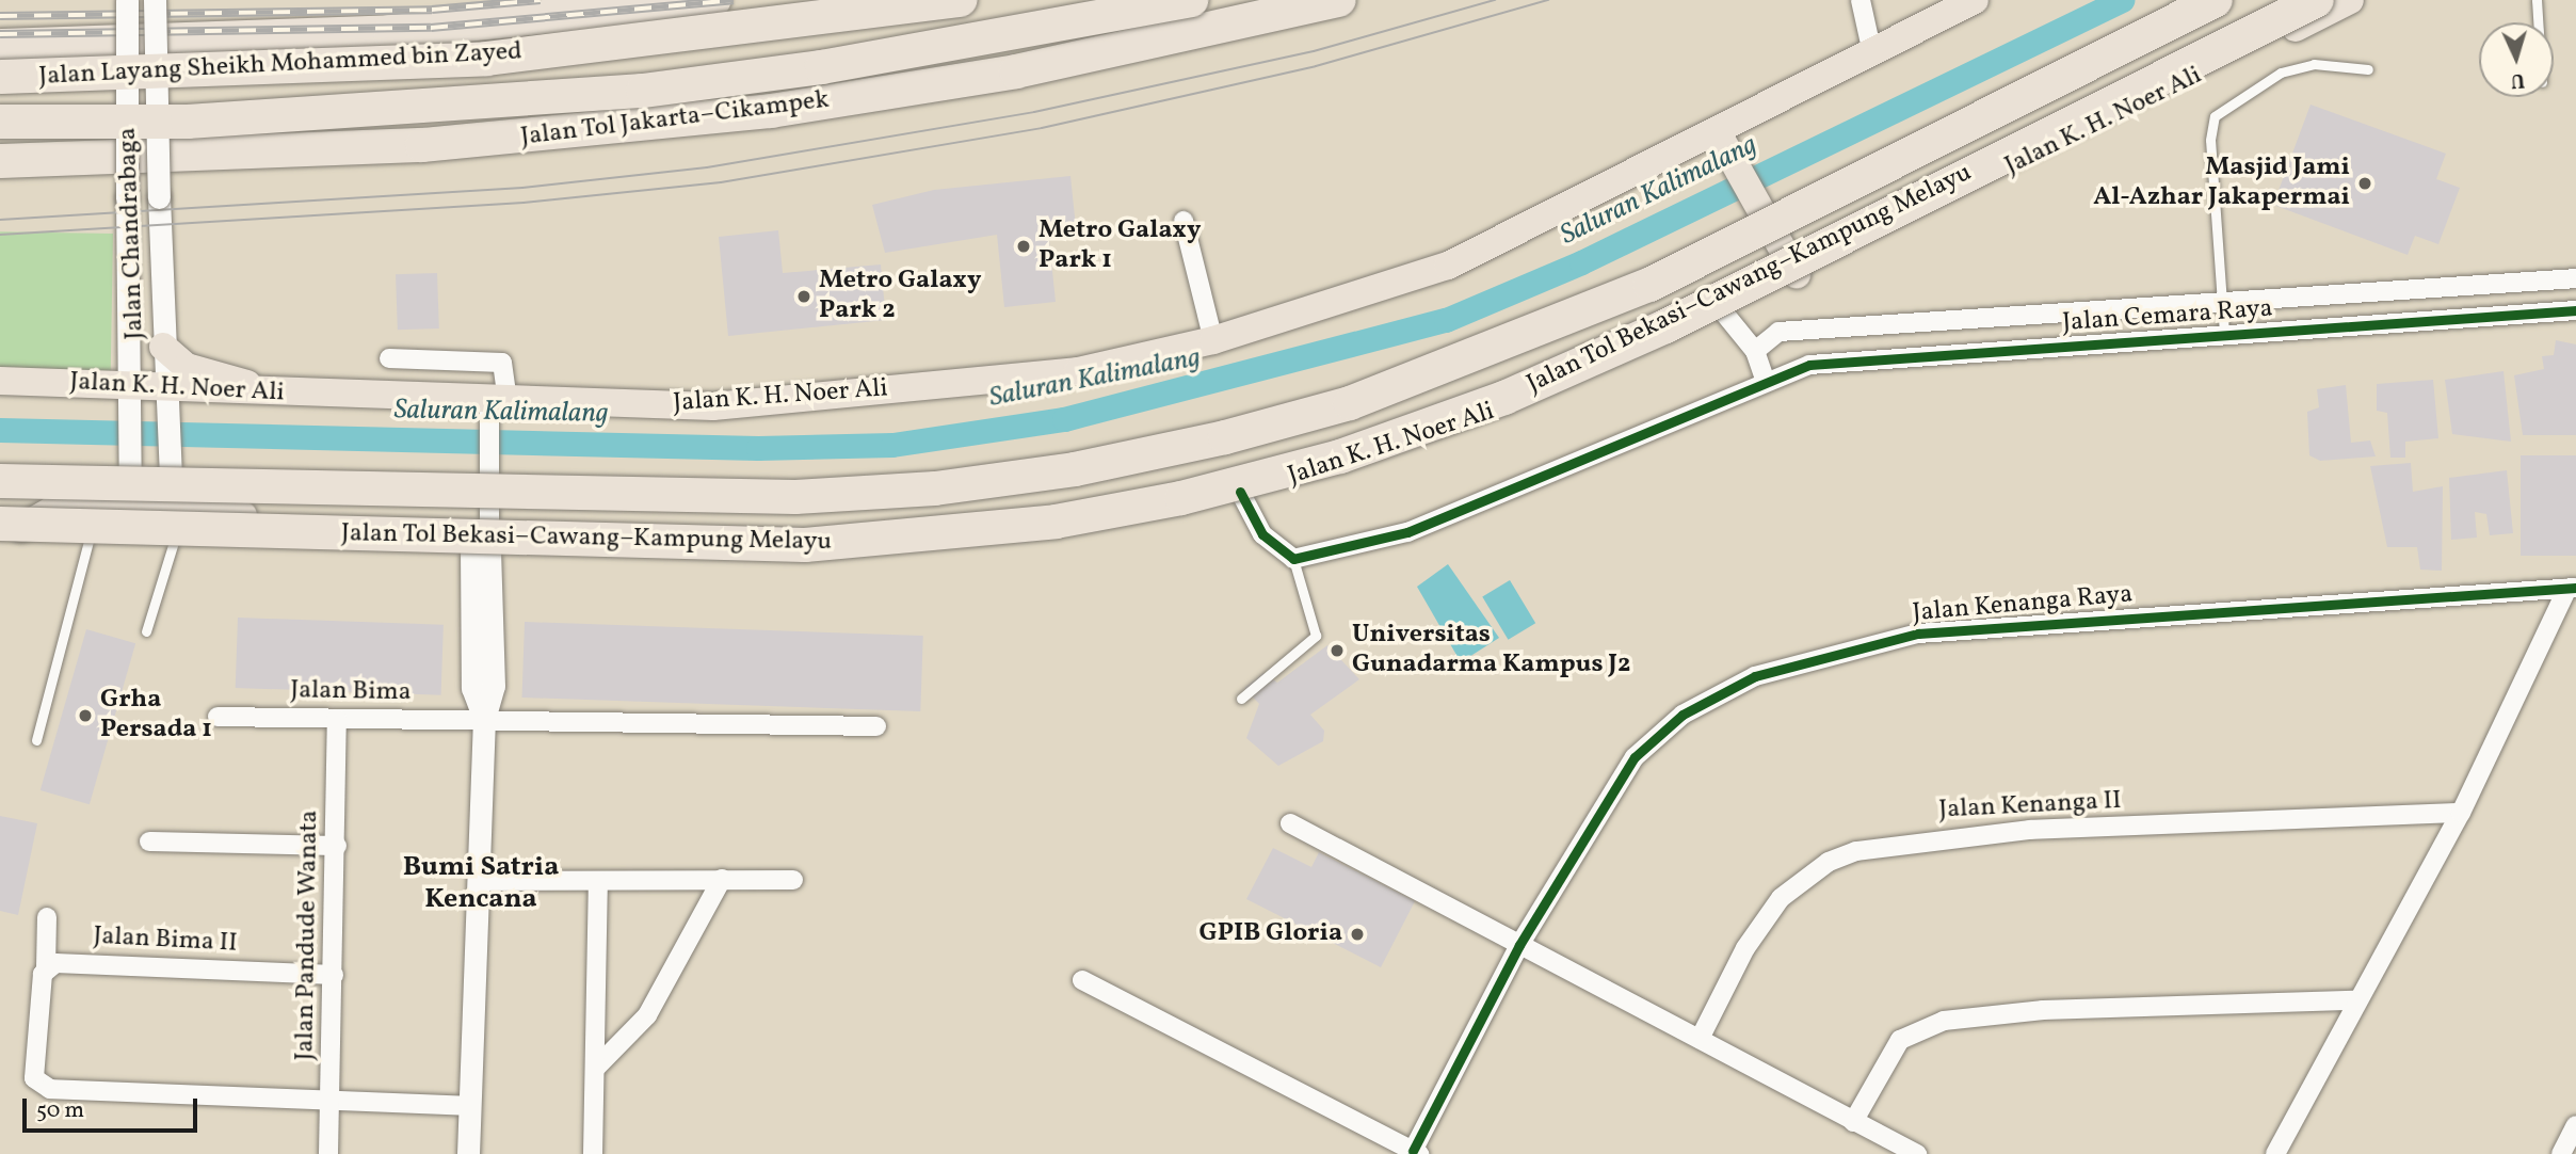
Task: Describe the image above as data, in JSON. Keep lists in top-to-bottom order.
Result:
{
  "streets": {
    "highway": ["Jalan Layang Sheikh Mohammed bin Zayed", "Jalan Tol Jakarta–Cikampek", "Jalan Tol Bekasi–Cawang–Kampung Melayu"],
    "main road": ["Jalan K. H. Noer Ali"],
    "street": [
      "Jalan Chandrabaga",
      "Jalan Cemara Raya",
      "Jalan Kenanga Raya",
      "Jalan Bima",
      "Jalan Kenanga II",
      "Jalan Pandude Wanata",
      "Jalan Bima II"
    ]
  },
  "crossings": [
    ["Jalan K. H. Noer Ali", "Jalan Chandrabaga"],
    ["Jalan K. H. Noer Ali", "Jalan Tol Bekasi–Cawang–Kampung Melayu"],
    ["Jalan Bima", "Jalan Pandude Wanata"],
    ["Jalan Pandude Wanata", "Jalan Bima II"]
  ],
  "districts": ["Bumi Satria Kencana"],
  "water": ["Saluran Kalimalang"],
  "places": [
    "Masjid Jami Al-Azhar Jakapermai",
    "Metro Galaxy Park 1",
    "Metro Galaxy Park 2",
    "Universitas Gunadarma Kampus J2",
    "Grha Persada 1",
    "GPIB Gloria"
  ],
  "scale_bar": "50 m",
  "north": "bottom"
}
